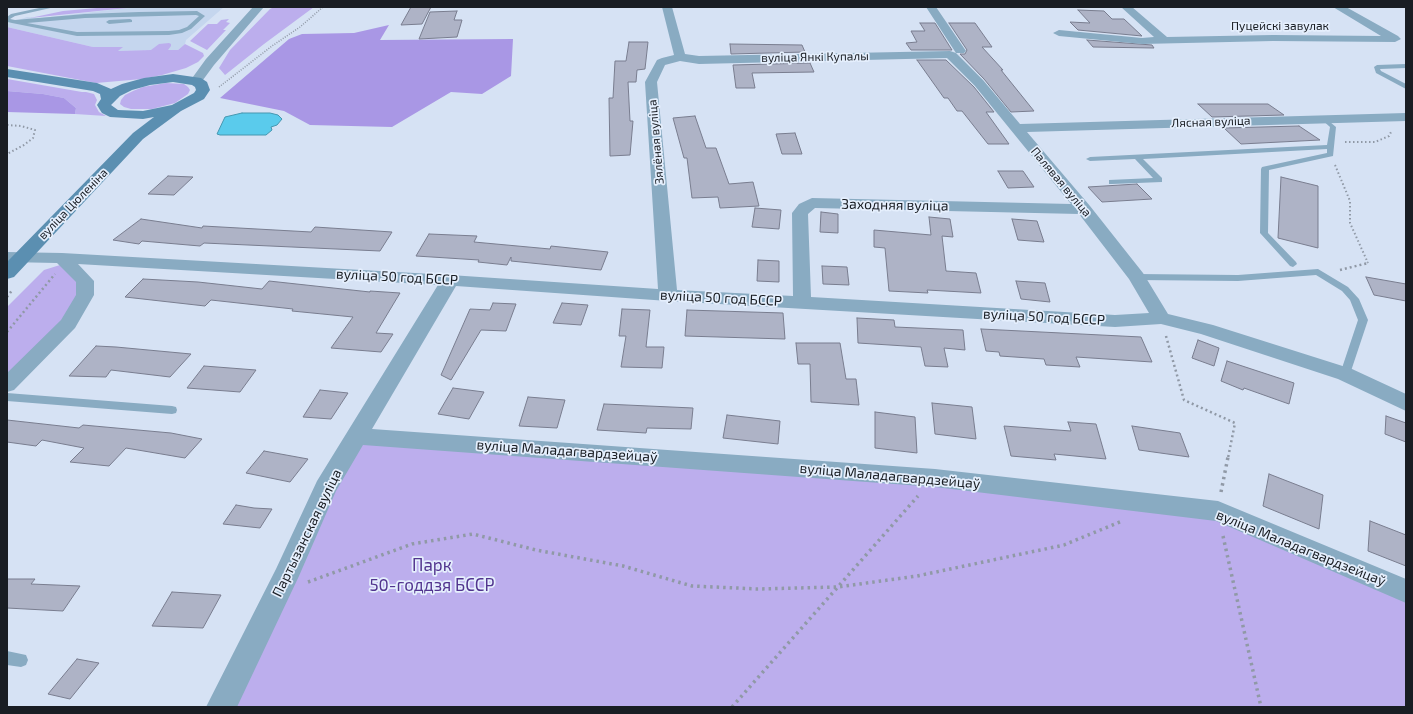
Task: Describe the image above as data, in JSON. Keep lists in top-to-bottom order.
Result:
{
  "streets": {
    "main road": ["вуліца Цюленіна"],
    "street": [
      "Пуцейскі завулак",
      "вуліца Янкі Купалы",
      "Лясная вуліца",
      "Зялёная вуліца",
      "Палявая вуліца",
      "Заходняя вуліца",
      "вуліца 50 год БССР",
      "вуліца Маладагвардзейцаў",
      "Партызанская вуліца"
    ]
  },
  "crossings": [
    ["вуліца Янкі Купалы", "Зялёная вуліца"],
    ["вуліца Янкі Купалы", "Палявая вуліца"],
    ["Лясная вуліца", "Палявая вуліца"],
    ["Зялёная вуліца", "вуліца 50 год БССР"],
    ["Палявая вуліца", "Заходняя вуліца"],
    ["Палявая вуліца", "вуліца 50 год БССР"],
    ["вуліца Цюленіна", "вуліца 50 год БССР"],
    ["Заходняя вуліца", "вуліца 50 год БССР"],
    ["вуліца 50 год БССР", "Партызанская вуліца"],
    ["вуліца Маладагвардзейцаў", "Партызанская вуліца"]
  ],
  "parks": ["Парк 50-годдзя БССР"]
}
